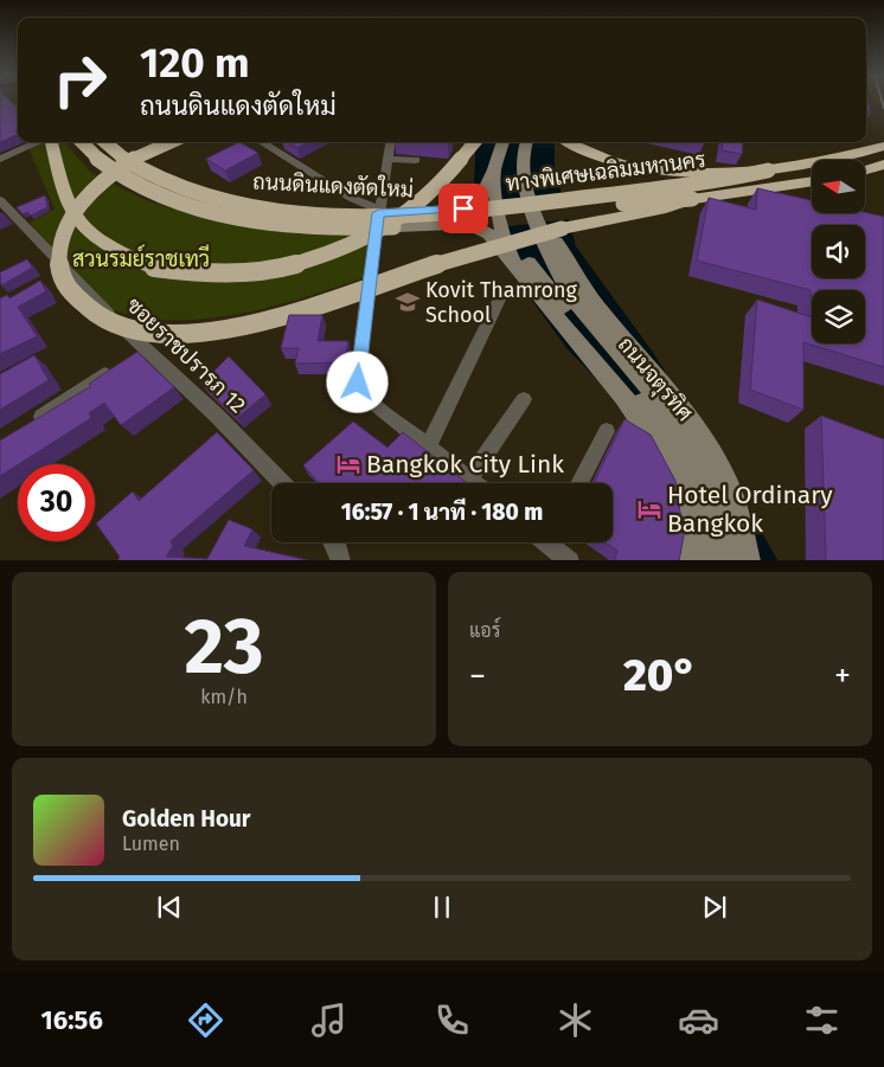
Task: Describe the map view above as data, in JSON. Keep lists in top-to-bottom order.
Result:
{
  "streets": {
    "highway": ["ทางพิเศษเฉลิมมหานคร"],
    "main road": ["ถนนดินแดงตัดใหม่", "ถนนจตุรทิศ"],
    "street": ["ซอยราชปรารภ 12"]
  },
  "crossings": [
    ["ถนนดินแดงตัดใหม่", "ถนนจตุรทิศ"]
  ],
  "parks": ["สวนรมย์ราชเทวี"],
  "places": {
    "school or university": ["Kovit Thamrong School"],
    "hotel": ["Bangkok City Link", "Hotel Ordinary Bangkok"]
  },
  "north": "left",
  "page": {
    "turn": ["120 m", "ถนนดินแดงตัดใหม่"],
    "limit": "30",
    "trip": "16:57 · 1 นาที · 180 m",
    "tile": [
      ["23", "km/h"],
      "แอร์"
    ],
    "heat": ["−", "20°", "+"],
    "song": ["Golden Hour", "Lumen"],
    "tabs": "16:56"
  }
}
